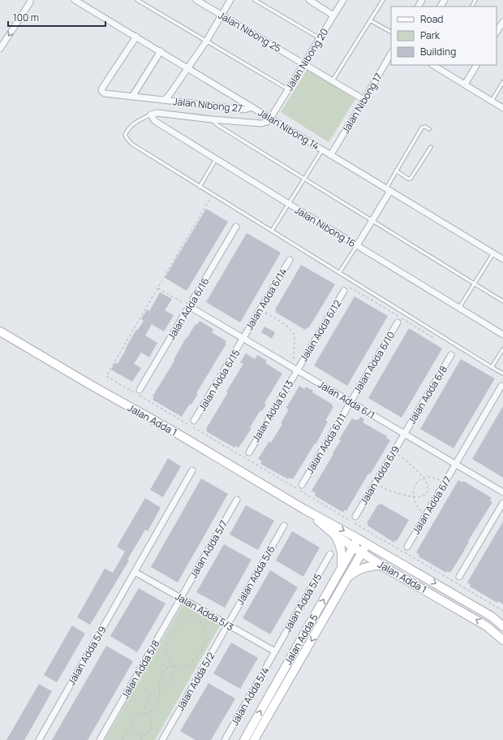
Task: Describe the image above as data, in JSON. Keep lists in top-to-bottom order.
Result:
{
  "streets": {
    "street": [
      "Jalan Nibong 25",
      "Jalan Nibong 20",
      "Jalan Nibong 17",
      "Jalan Nibong 27",
      "Jalan Nibong 14",
      "Jalan Nibong 16",
      "Jalan Adda 6/14",
      "Jalan Adda 6/16",
      "Jalan Adda 6/12",
      "Jalan Adda 6/10",
      "Jalan Adda 6/15",
      "Jalan Adda 6/8",
      "Jalan Adda 6/1",
      "Jalan Adda 6/13",
      "Jalan Adda 1",
      "Jalan Adda 6/11",
      "Jalan Adda 6/9",
      "Jalan Adda 6/7",
      "Jalan Adda 5/7",
      "Jalan Adda 5/6",
      "Jalan Adda 5/5",
      "Jalan Adda 5/3",
      "Jalan Adda 5",
      "Jalan Adda 5/9",
      "Jalan Adda 5/8",
      "Jalan Adda 5/2",
      "Jalan Adda 5/4"
    ]
  },
  "crossings": [
    ["Jalan Nibong 25", "Jalan Nibong 20"],
    ["Jalan Nibong 25", "Jalan Nibong 17"],
    ["Jalan Nibong 20", "Jalan Nibong 14"],
    ["Jalan Nibong 17", "Jalan Nibong 14"],
    ["Jalan Nibong 27", "Jalan Nibong 14"],
    ["Jalan Adda 6/14", "Jalan Adda 6/15"],
    ["Jalan Adda 6/14", "Jalan Adda 6/1"],
    ["Jalan Adda 6/16", "Jalan Adda 6/1"],
    ["Jalan Adda 6/12", "Jalan Adda 6/1"],
    ["Jalan Adda 6/12", "Jalan Adda 6/13"],
    ["Jalan Adda 6/10", "Jalan Adda 6/1"],
    ["Jalan Adda 6/10", "Jalan Adda 6/11"],
    ["Jalan Adda 6/15", "Jalan Adda 6/1"],
    ["Jalan Adda 6/8", "Jalan Adda 6/1"],
    ["Jalan Adda 6/8", "Jalan Adda 6/9"],
    ["Jalan Adda 6/1", "Jalan Adda 6/13"],
    ["Jalan Adda 6/1", "Jalan Adda 6/11"],
    ["Jalan Adda 6/1", "Jalan Adda 6/9"],
    ["Jalan Adda 6/1", "Jalan Adda 6/7"],
    ["Jalan Adda 1", "Jalan Adda 5"],
    ["Jalan Adda 5/7", "Jalan Adda 5/3"],
    ["Jalan Adda 5/7", "Jalan Adda 5/8"],
    ["Jalan Adda 5/6", "Jalan Adda 5/3"],
    ["Jalan Adda 5/6", "Jalan Adda 5/2"],
    ["Jalan Adda 5/5", "Jalan Adda 5/3"],
    ["Jalan Adda 5/5", "Jalan Adda 5/4"],
    ["Jalan Adda 5/3", "Jalan Adda 5/9"],
    ["Jalan Adda 5/3", "Jalan Adda 5/8"],
    ["Jalan Adda 5/3", "Jalan Adda 5/2"],
    ["Jalan Adda 5/3", "Jalan Adda 5/4"]
  ],
  "legend": ["Road", "Park", "Building"],
  "scale_bar": "100 m"
}
